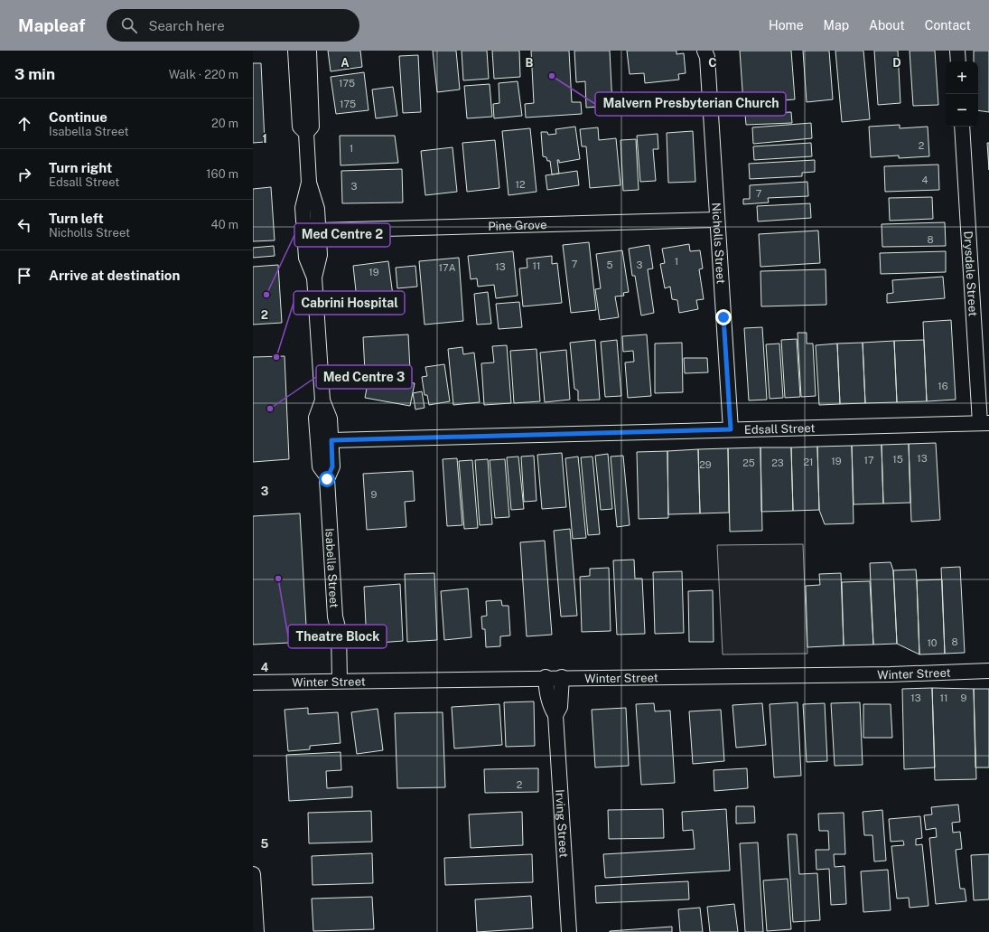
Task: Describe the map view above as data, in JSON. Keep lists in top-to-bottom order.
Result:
{
  "streets": {
    "street": [
      "Pine Grove",
      "Nicholls Street",
      "Drysdale Street",
      "Edsall Street",
      "Isabella Street",
      "Winter Street",
      "Irving Street"
    ]
  },
  "crossings": [
    ["Pine Grove", "Nicholls Street"],
    ["Pine Grove", "Isabella Street"],
    ["Nicholls Street", "Edsall Street"],
    ["Drysdale Street", "Edsall Street"],
    ["Edsall Street", "Isabella Street"],
    ["Isabella Street", "Winter Street"],
    ["Winter Street", "Irving Street"]
  ],
  "places": [
    "Malvern Presbyterian Church",
    "Med Centre 2",
    "Cabrini Hospital",
    "Med Centre 3",
    "Theatre Block"
  ],
  "house_numbers": [
    "175",
    "175",
    "2",
    "1",
    "4",
    "12",
    "3",
    "7",
    "8",
    "1",
    "7",
    "5",
    "3",
    "11",
    "13",
    "17A",
    "19",
    "16",
    "13",
    "15",
    "17",
    "19",
    "21",
    "25",
    "23",
    "29",
    "9",
    "8",
    "10",
    "13",
    "11",
    "9",
    "2"
  ],
  "page": {
    "header": "Mapleaf",
    "search": "Search here",
    "nav": [
      "Home",
      "Map",
      "About",
      "Contact"
    ],
    "heading": ["3 min", "Walk · 220 m"],
    "map_buttons": ["+", "−"],
    "list": [
      ["Continue", "Isabella Street", "20 m"],
      ["Turn right", "Edsall Street", "160 m"],
      ["Turn left", "Nicholls Street", "40 m"],
      "Arrive at destination"
    ]
  },
  "grid": {
    "columns": [
      "A",
      "B",
      "C",
      "D"
    ],
    "rows": [
      "1",
      "2",
      "3",
      "4",
      "5"
    ]
  }
}
